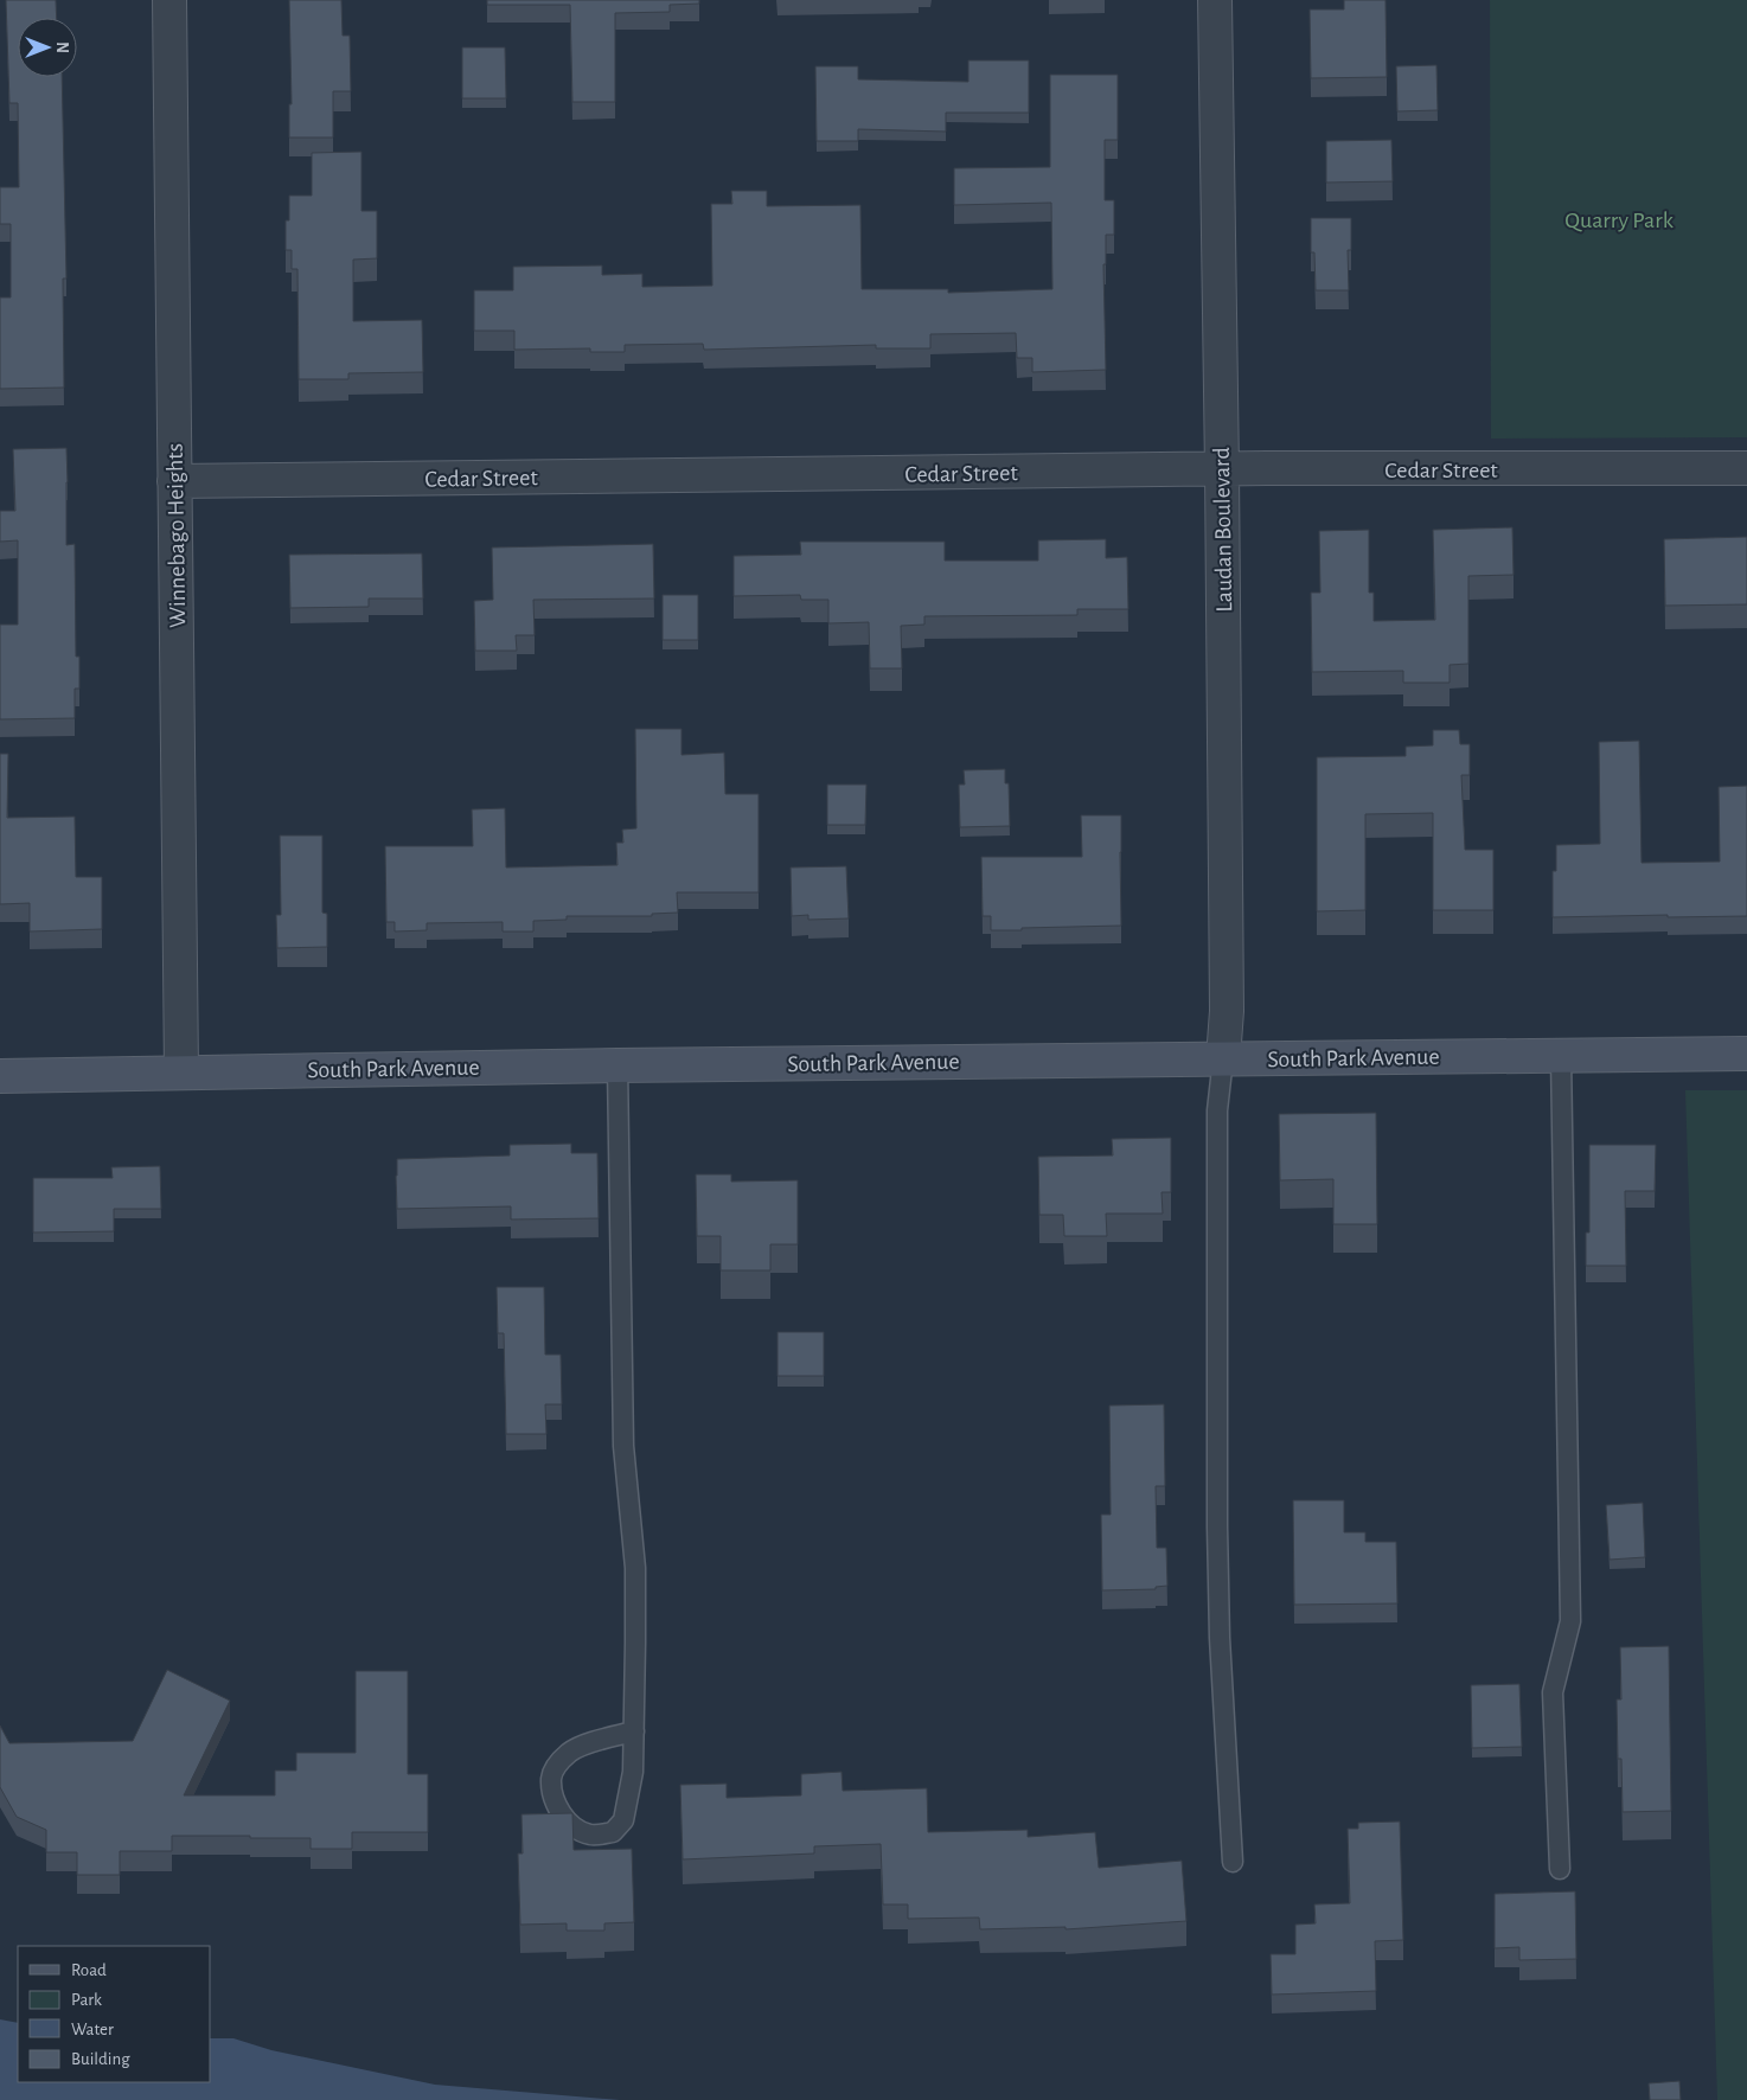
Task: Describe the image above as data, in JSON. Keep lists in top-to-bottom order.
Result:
{
  "streets": {
    "main road": ["South Park Avenue"],
    "street": ["Cedar Street", "Laudan Boulevard", "Winnebago Heights"]
  },
  "crossings": [
    ["Cedar Street", "Laudan Boulevard"],
    ["Cedar Street", "Winnebago Heights"],
    ["Laudan Boulevard", "South Park Avenue"],
    ["Winnebago Heights", "South Park Avenue"]
  ],
  "parks": ["Quarry Park"],
  "legend": [
    "Road",
    "Park",
    "Water",
    "Building"
  ],
  "north": "right"
}
